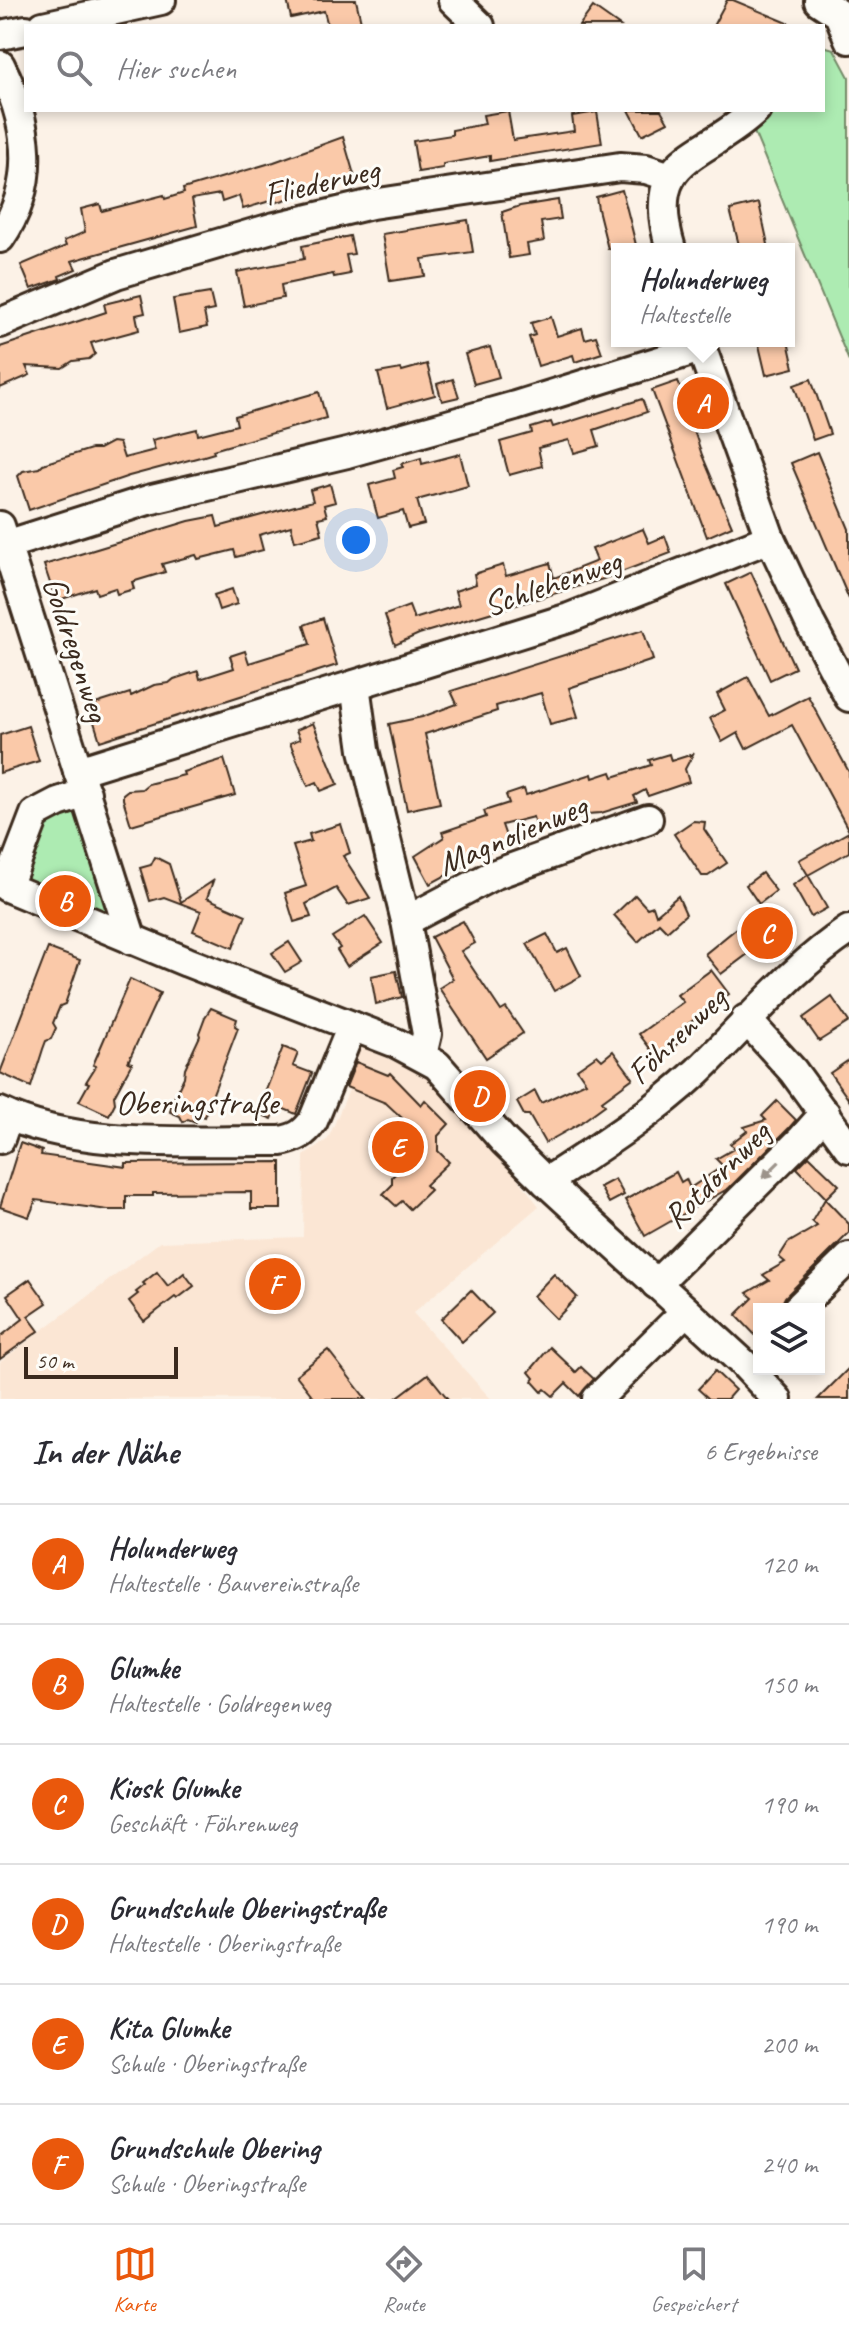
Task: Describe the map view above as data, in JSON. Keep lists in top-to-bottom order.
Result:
{
  "streets": {
    "street": [
      "Fliederweg",
      "Schlehenweg",
      "Goldregenweg",
      "Magnolienweg",
      "Föhrenweg",
      "Oberingstraße",
      "Rotdornweg"
    ]
  },
  "crossings": [
    ["Schlehenweg", "Goldregenweg"]
  ],
  "one_way": ["Rotdornweg"],
  "scale_bar": "50 m",
  "page": {
    "search": "Hier suchen",
    "popup": ["Holunderweg", "Haltestelle"],
    "pins": [
      "A",
      "B",
      "C",
      "D",
      "E",
      "F"
    ],
    "scale": "50 m",
    "heading": ["In der Nähe", "6 Ergebnisse"],
    "list": [
      {
        "mark": "A",
        "name": "Holunderweg",
        "note": "Haltestelle · Bauvereinstraße",
        "value": "120 m"
      },
      {
        "mark": "B",
        "name": "Glumke",
        "note": "Haltestelle · Goldregenweg",
        "value": "150 m"
      },
      {
        "mark": "C",
        "name": "Kiosk Glumke",
        "note": "Geschäft · Föhrenweg",
        "value": "190 m"
      },
      {
        "mark": "D",
        "name": "Grundschule Oberingstraße",
        "note": "Haltestelle · Oberingstraße",
        "value": "190 m"
      },
      {
        "mark": "E",
        "name": "Kita Glumke",
        "note": "Schule · Oberingstraße",
        "value": "200 m"
      },
      {
        "mark": "F",
        "name": "Grundschule Obering",
        "note": "Schule · Oberingstraße",
        "value": "240 m"
      }
    ],
    "nav": ["Karte", "Route", "Gespeichert"]
  }
}
